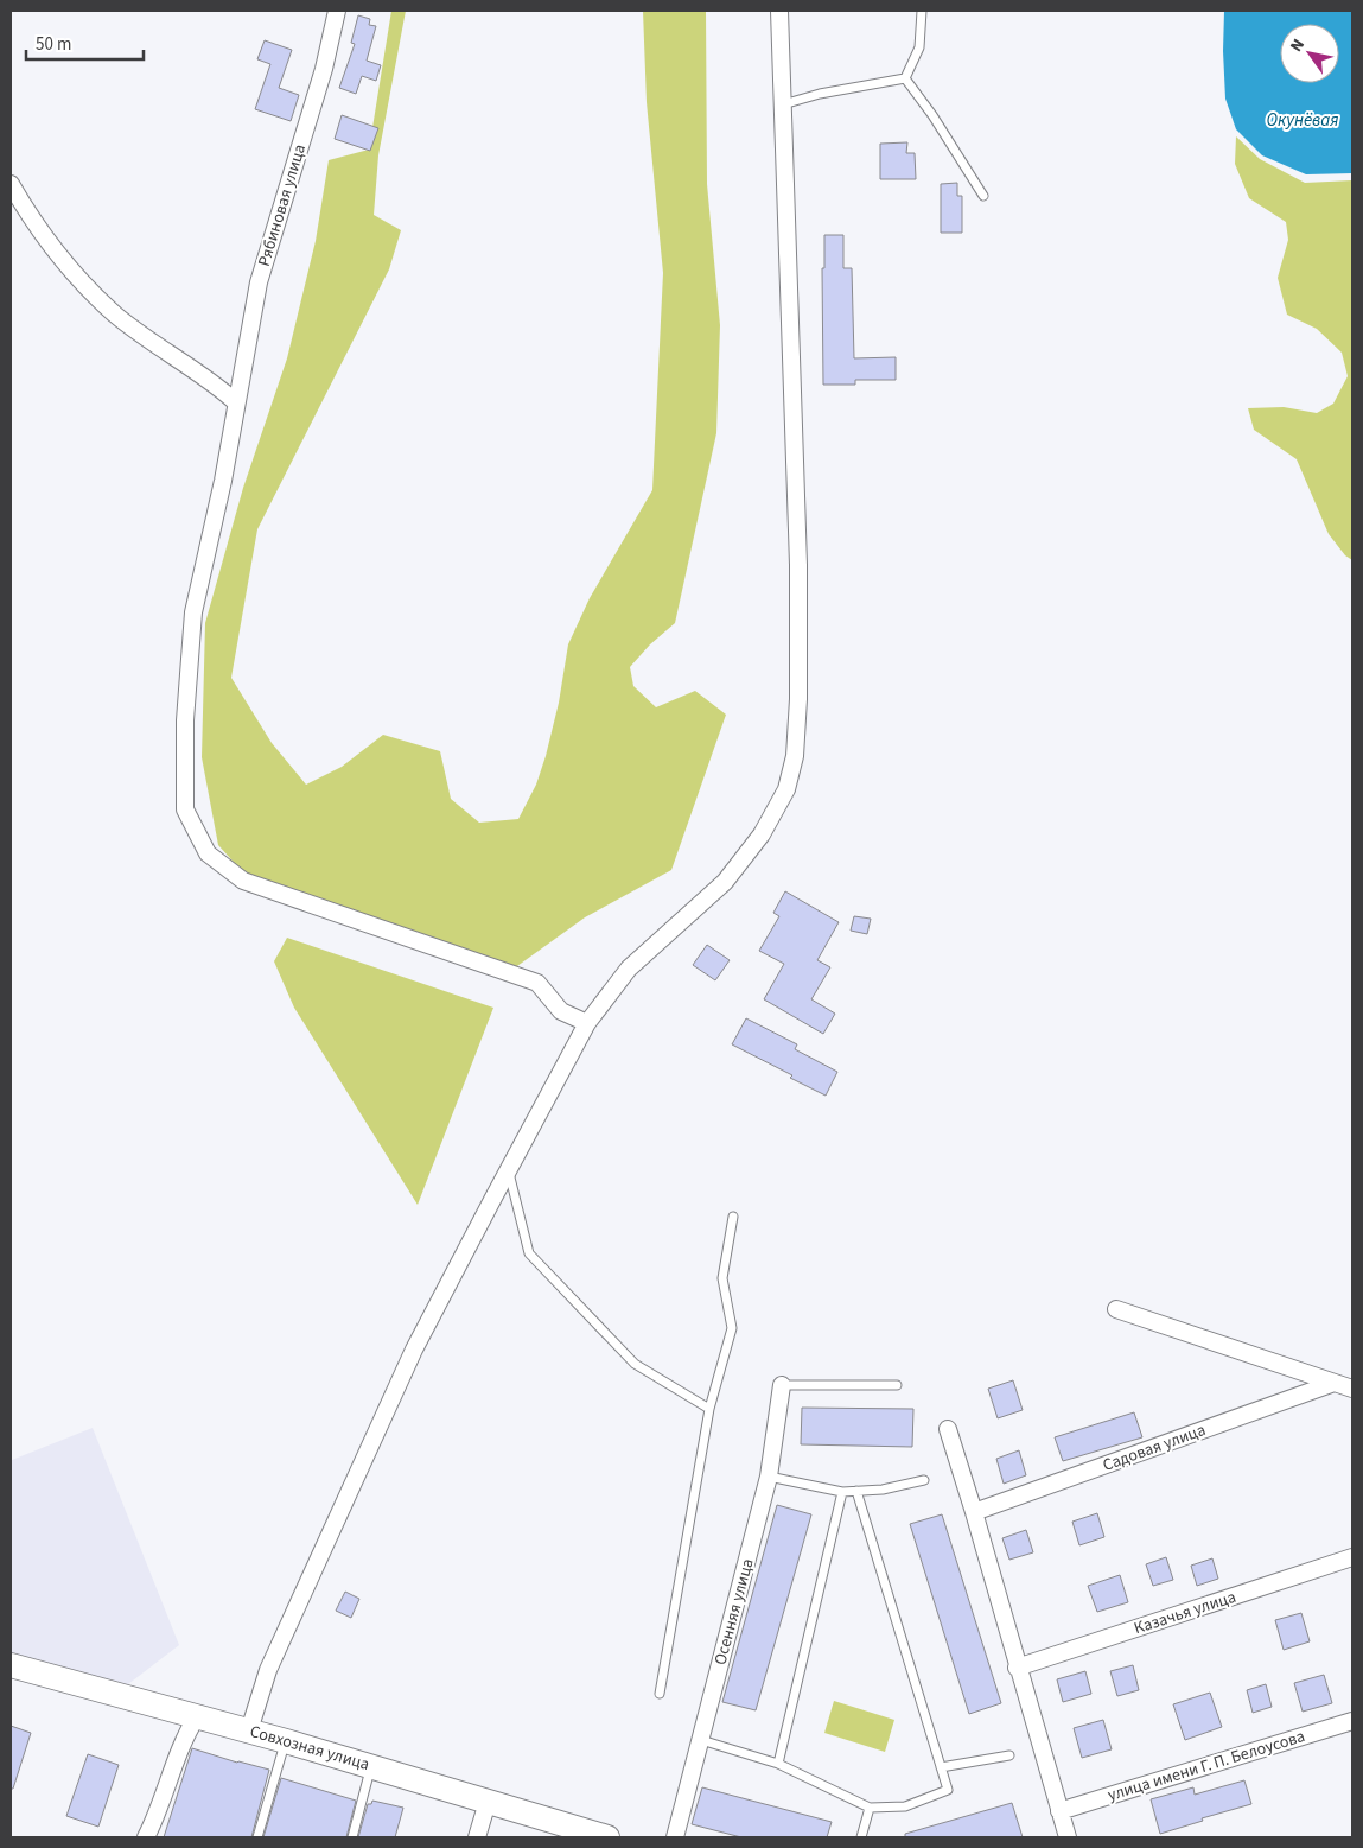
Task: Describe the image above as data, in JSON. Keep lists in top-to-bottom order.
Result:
{
  "streets": {
    "main road": ["Совхозная улица"],
    "street": [
      "Рябиновая улица",
      "Садовая улица",
      "Осенняя улица",
      "Казачья улица",
      "улица имени Г. П. Белоусова"
    ]
  },
  "water": ["Окунёвая"],
  "scale_bar": "50 m",
  "north": "top left"
}
